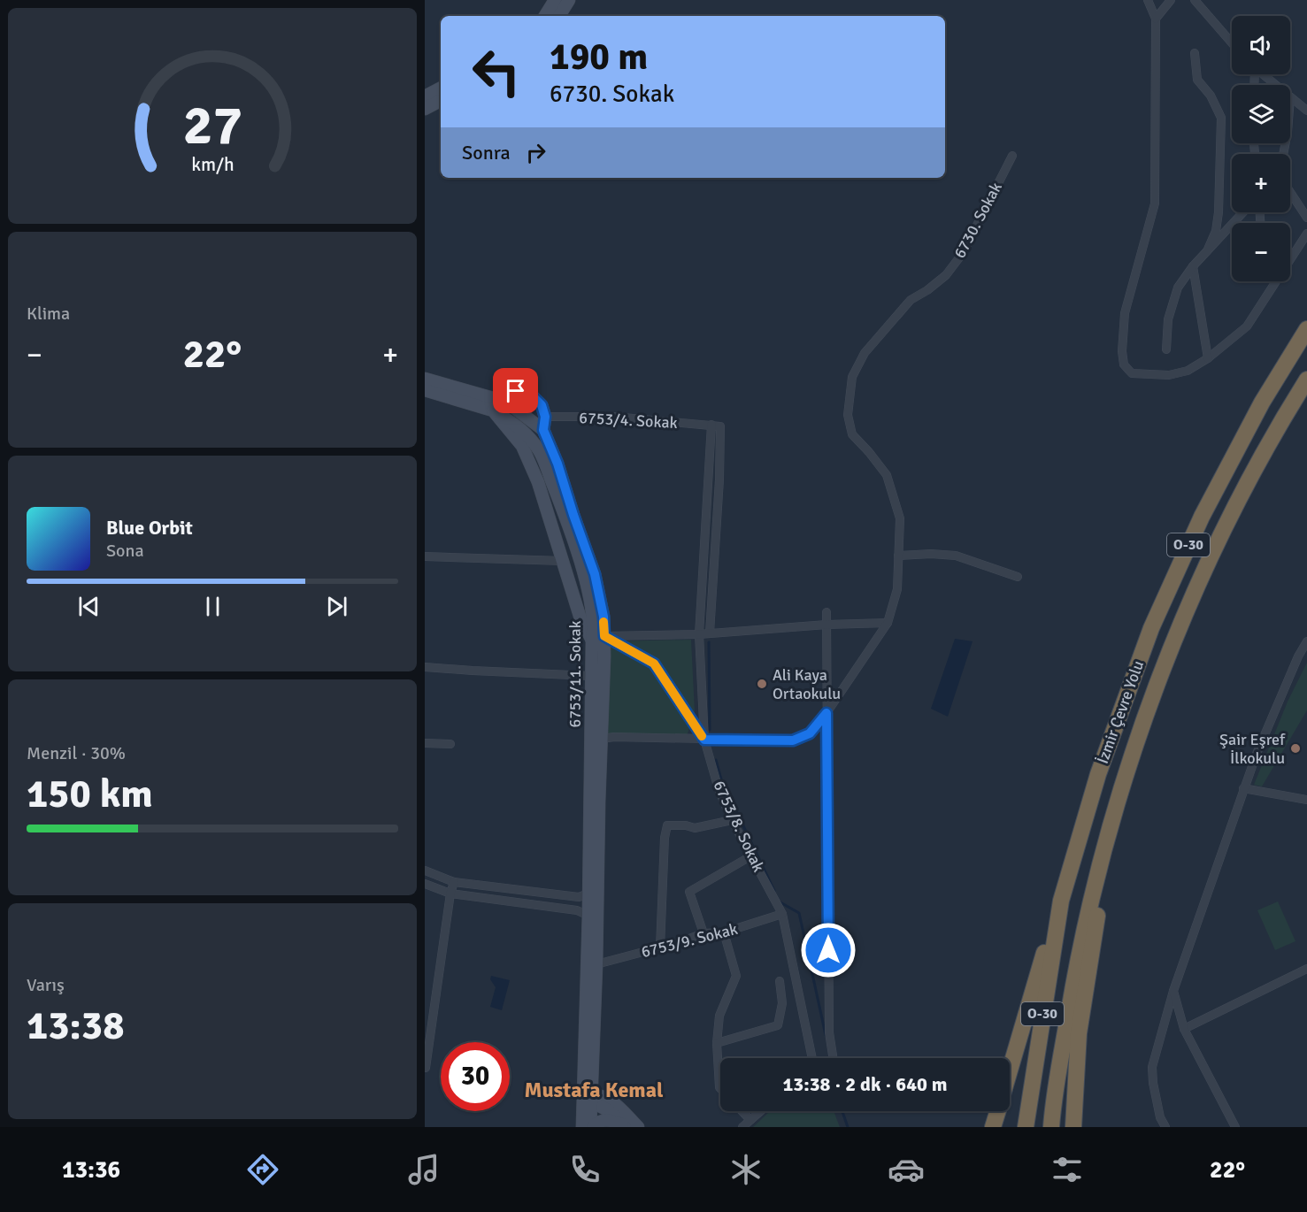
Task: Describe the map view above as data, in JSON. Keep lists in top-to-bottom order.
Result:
{
  "streets": {
    "highway": ["O-30", "İzmir Çevre Yolu"],
    "street": [
      "6730. Sokak",
      "6753/4. Sokak",
      "6753/11. Sokak",
      "6753/8. Sokak",
      "6753/9. Sokak"
    ]
  },
  "crossings": [
    ["6730. Sokak", "6753/11. Sokak"],
    ["6730. Sokak", "6753/8. Sokak"],
    ["6753/4. Sokak", "6753/8. Sokak"],
    ["6753/11. Sokak", "6753/9. Sokak"],
    ["6753/8. Sokak", "6753/9. Sokak"]
  ],
  "districts": ["Mustafa Kemal"],
  "places": ["Ali Kaya Ortaokulu", "Şair Eşref İlkokulu"],
  "page": {
    "map_buttons": ["+", "−"],
    "turn": ["190 m", "6730. Sokak"],
    "then": "Sonra",
    "tile": [
      "Klima",
      ["Menzil · 30%", "150 km"],
      ["Varış", "13:38"]
    ],
    "heat": ["−", "22°", "+"],
    "song": ["Blue Orbit", "Sona"],
    "limit": "30",
    "trip": "13:38 · 2 dk · 640 m",
    "tabs": ["13:36", "22°"],
    "gauge": ["27", "km/h"]
  }
}
